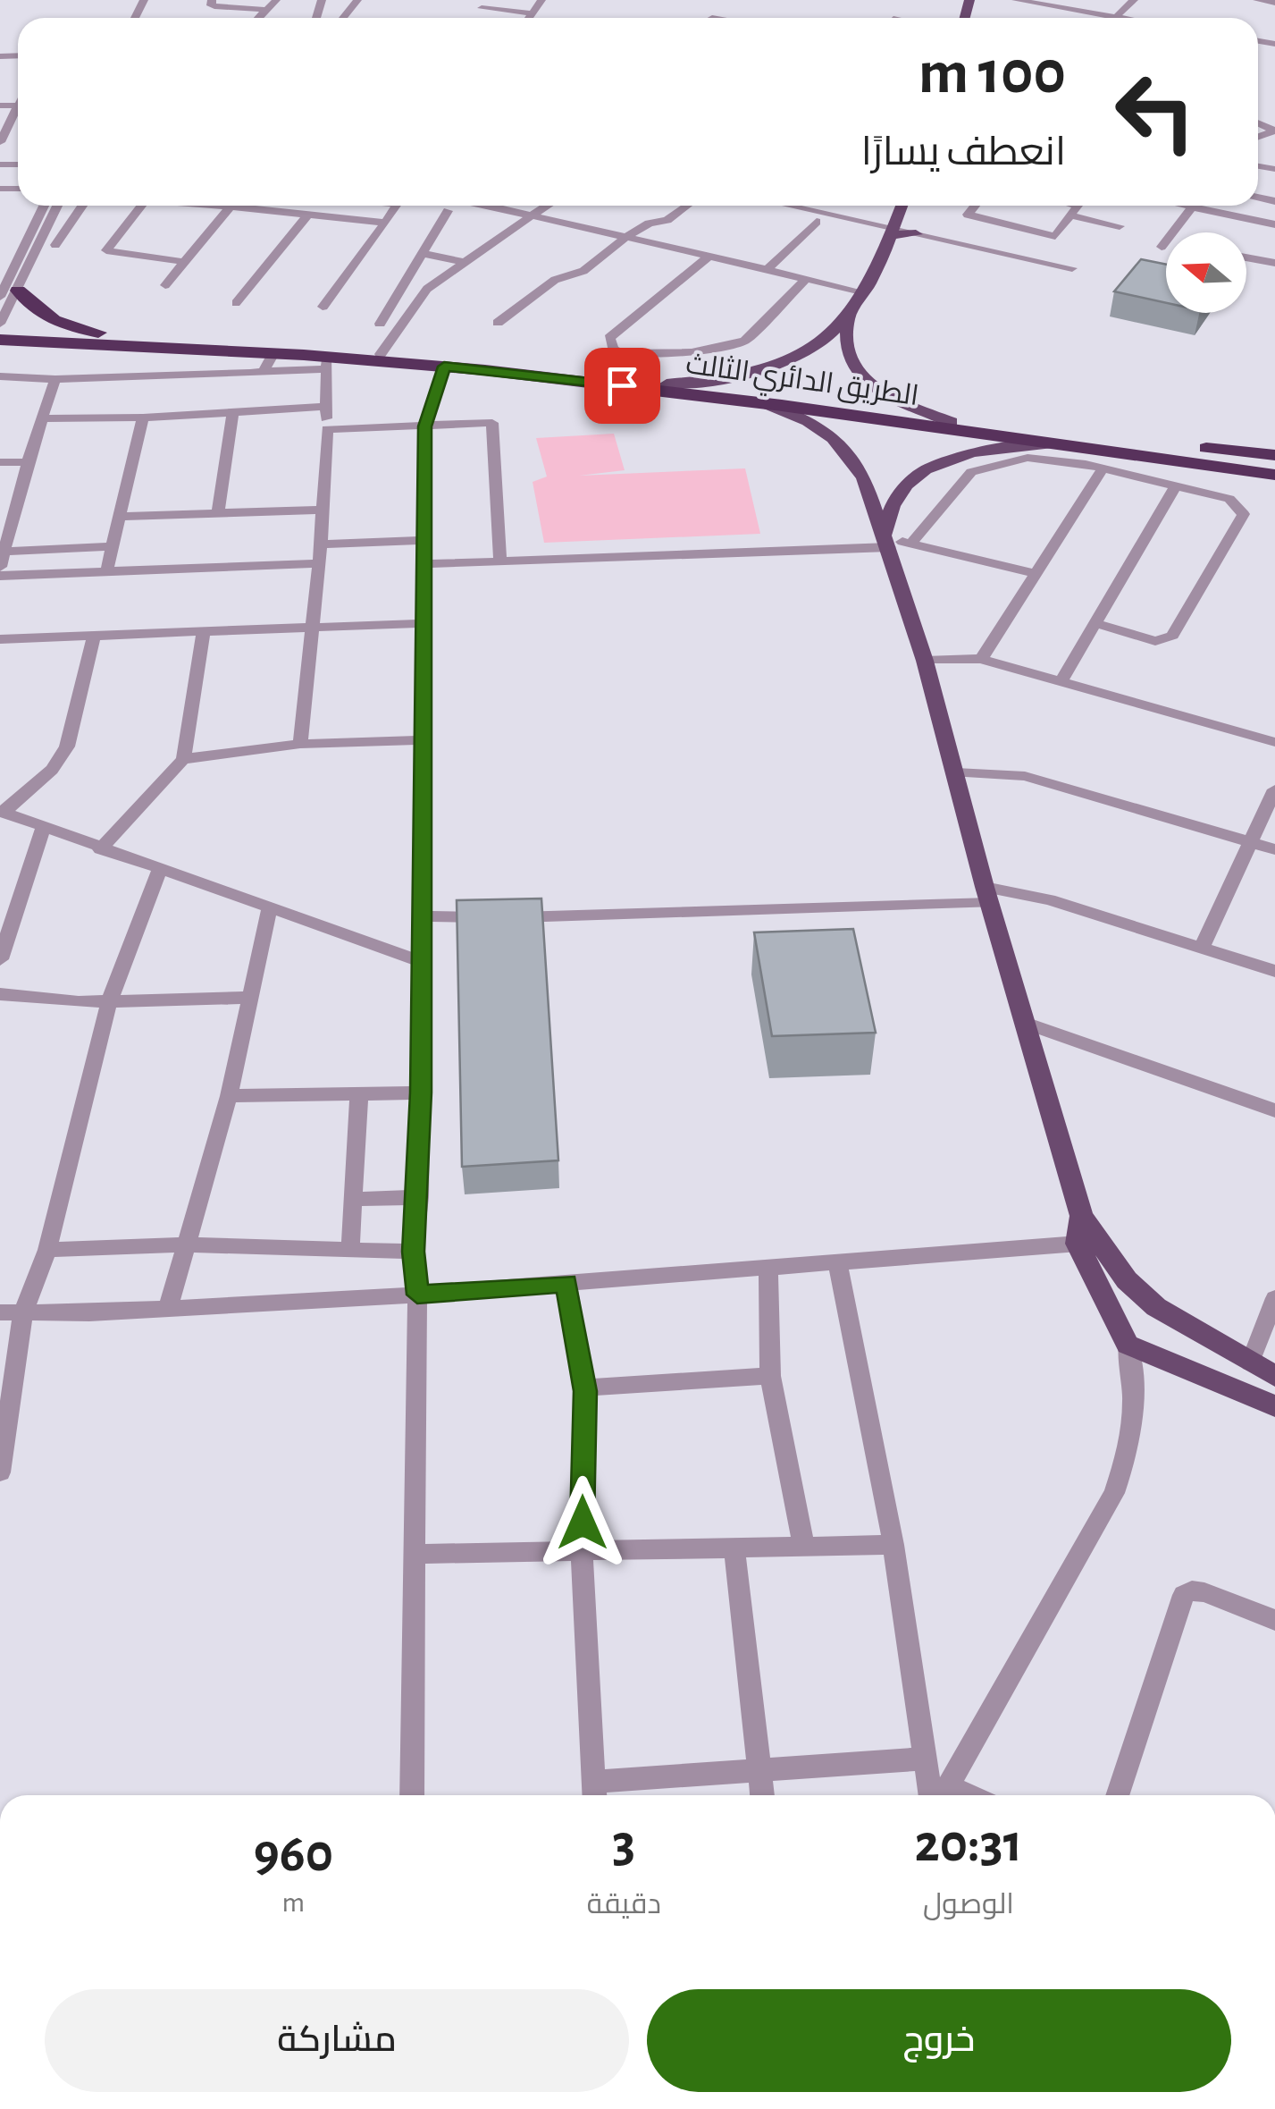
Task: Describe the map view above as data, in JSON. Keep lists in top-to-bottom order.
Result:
{
  "streets": {
    "highway": ["الطريق الدائري الثالث"]
  },
  "north": "left",
  "page": {
    "turn": ["100 m", "انعطف يسارًا"],
    "eta": [
      "20:31",
      "الوصول",
      "3",
      "دقيقة",
      "960",
      "m"
    ],
    "buttons": ["خروج", "مشاركة"]
  }
}
